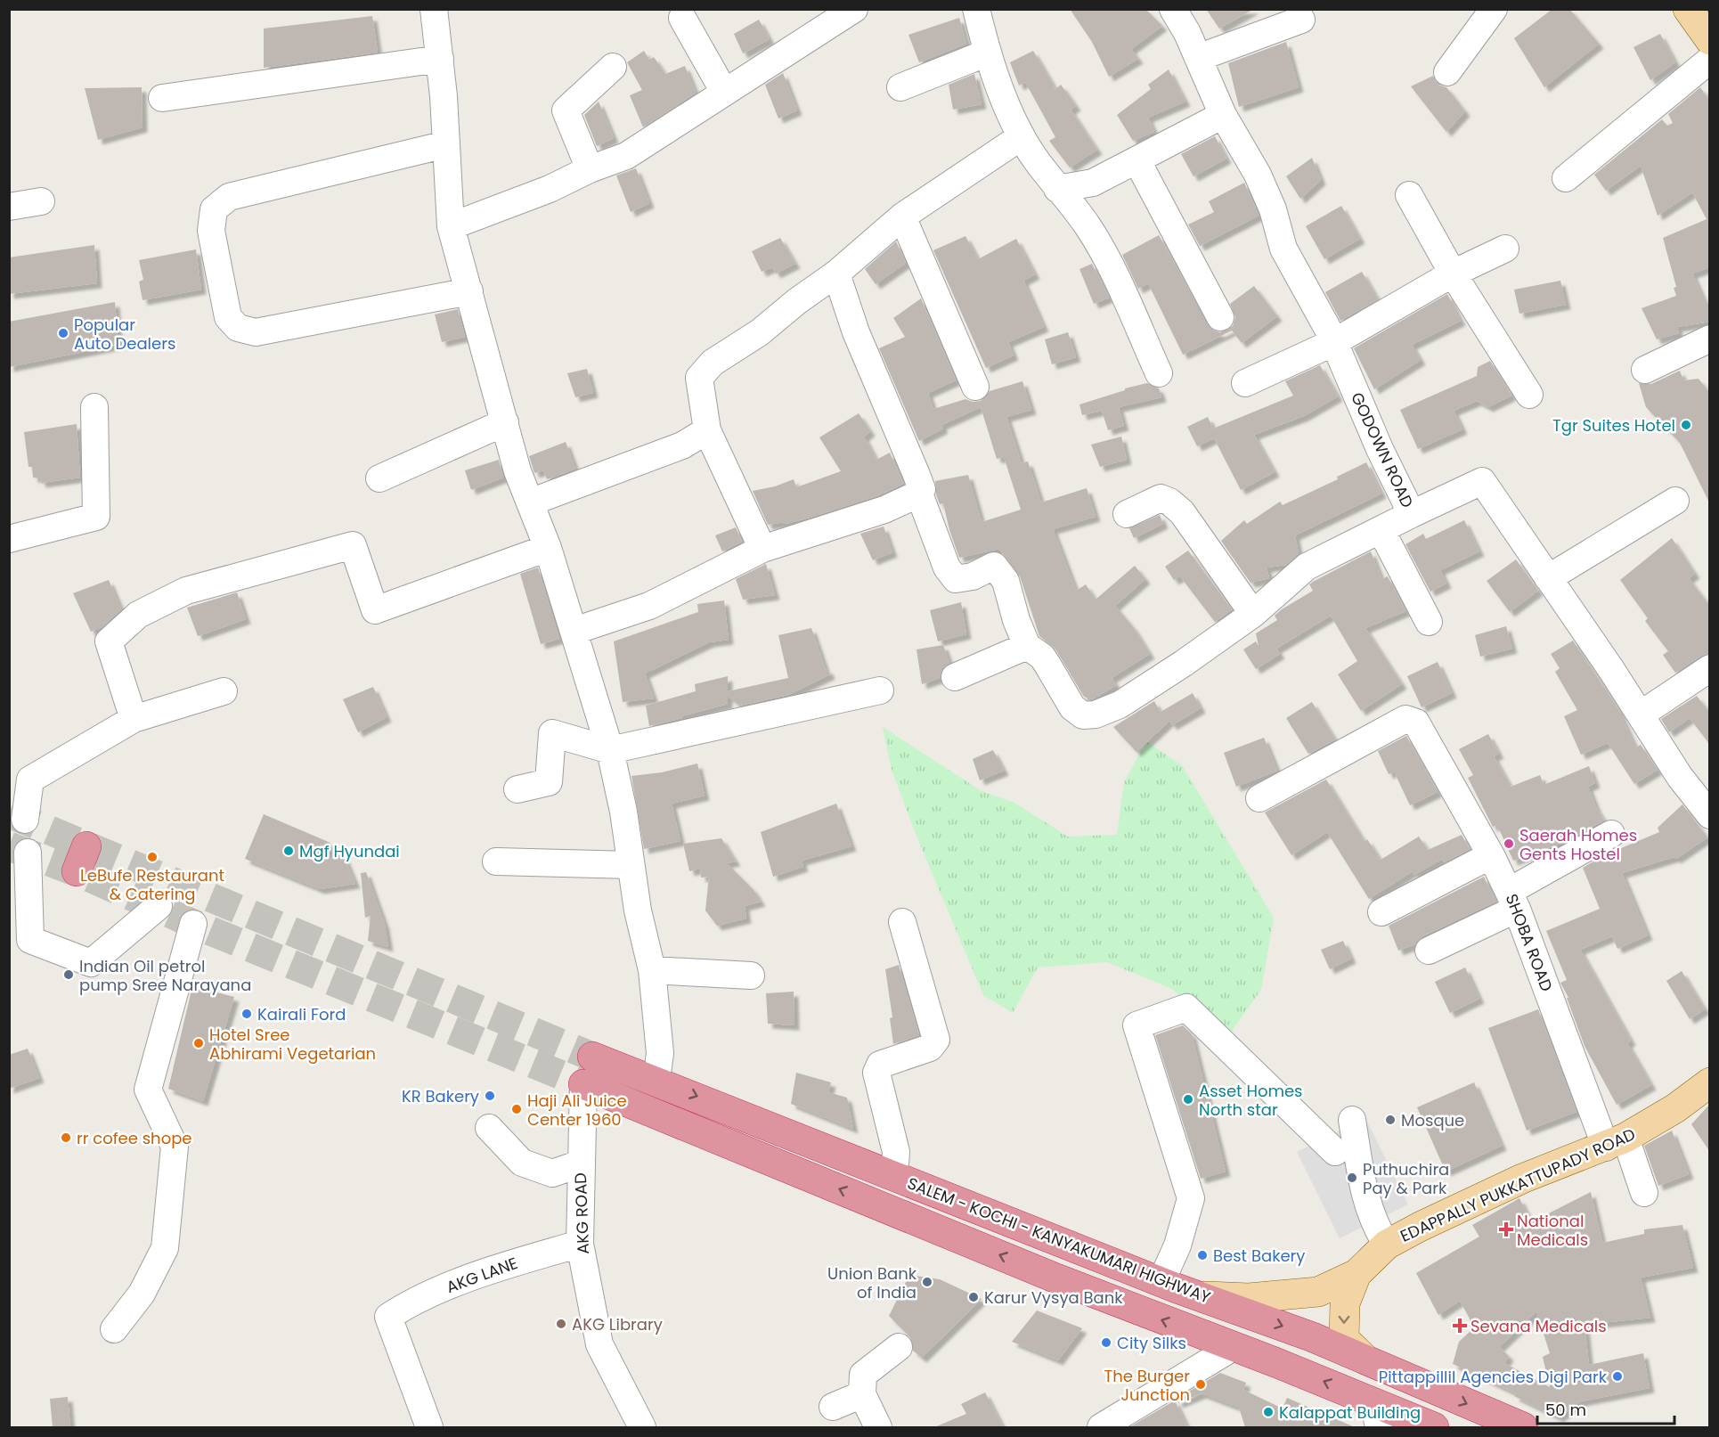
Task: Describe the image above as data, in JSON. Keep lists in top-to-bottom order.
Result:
{
  "streets": {
    "highway": ["SALEM - KOCHI - KANYAKUMARI HIGHWAY"],
    "main road": ["EDAPPALLY PUKKATTUPADY ROAD"],
    "street": [
      "GODOWN ROAD",
      "SHOBA ROAD",
      "AKG ROAD",
      "AKG LANE"
    ]
  },
  "crossings": [
    ["SHOBA ROAD", "EDAPPALLY PUKKATTUPADY ROAD"],
    ["AKG ROAD", "SALEM - KOCHI - KANYAKUMARI HIGHWAY"],
    ["AKG ROAD", "AKG LANE"]
  ],
  "places": {
    "other": [
      "Popular Auto Dealers",
      "Tgr Suites Hotel",
      "Saerah Homes Gents Hostel",
      "Mgf Hyundai",
      "LeBufe Restaurant & Catering",
      "Indian Oil petrol pump Sree Narayana",
      "Kairali Ford",
      "Hotel Sree Abhirami Vegetarian",
      "KR Bakery",
      "Asset Homes North star",
      "Haji Ali Juice Center 1960",
      "Mosque",
      "rr cofee shope",
      "Puthuchira Pay & Park",
      "Best Bakery",
      "Union Bank of India",
      "Karur Vysya Bank",
      "AKG Library",
      "City Silks",
      "Pittappillil Agencies Digi Park",
      "The Burger Junction",
      "Kalappat Building"
    ],
    "health": ["National Medicals", "Sevana Medicals"]
  },
  "scale_bar": "50 m"
}
